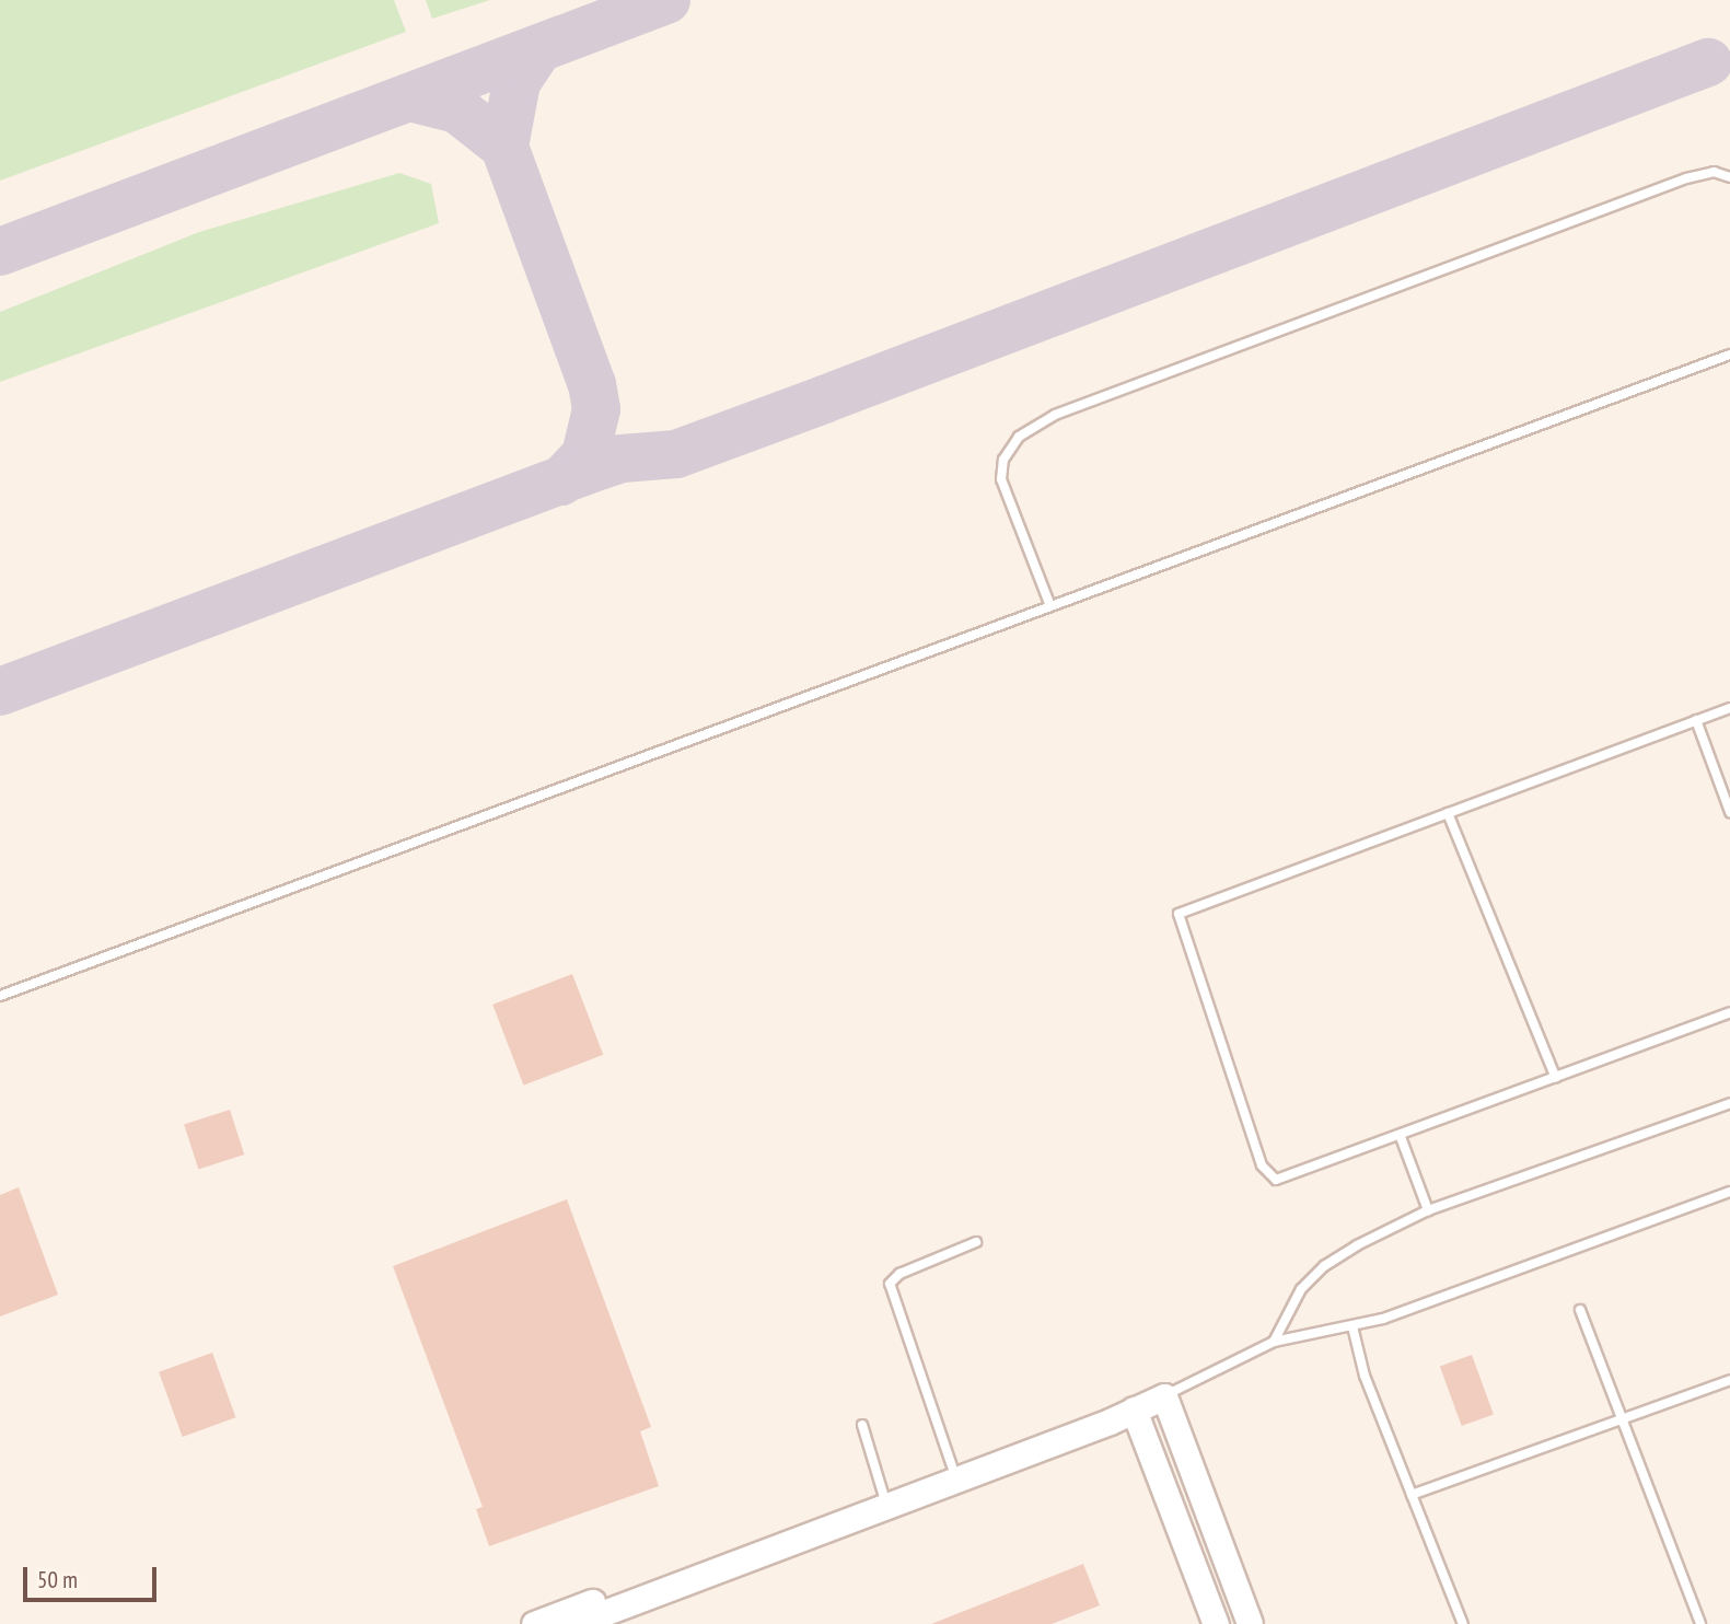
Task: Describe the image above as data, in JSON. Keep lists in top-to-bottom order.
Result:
{
  "scale_bar": "50 m"
}
